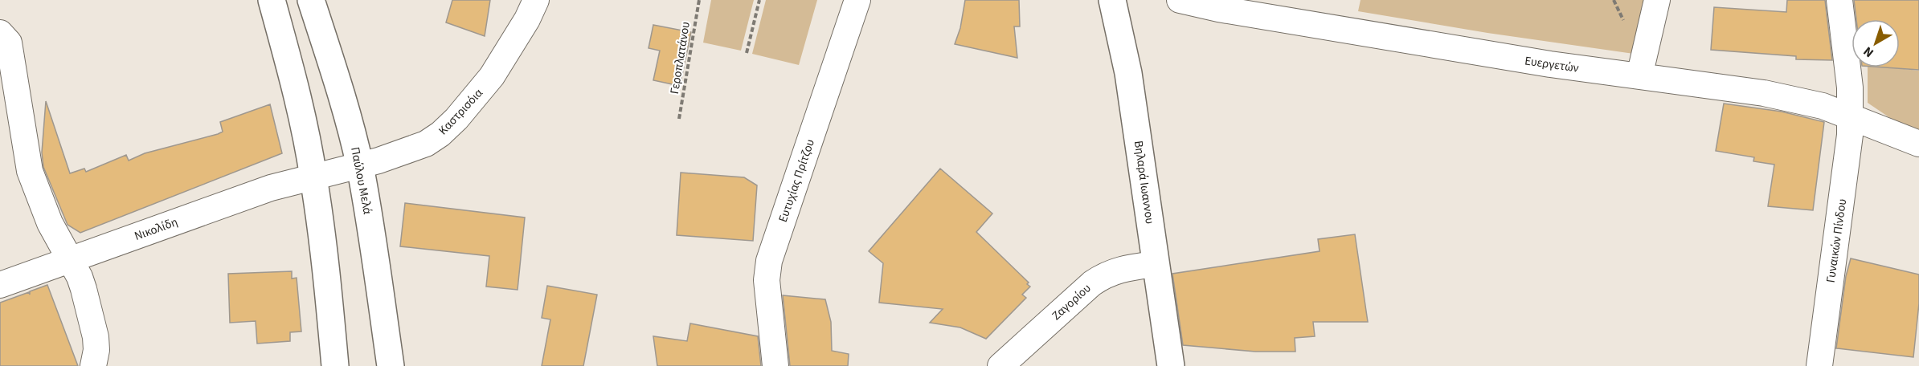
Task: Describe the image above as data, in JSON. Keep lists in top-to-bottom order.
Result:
{
  "streets": {
    "main road": ["Παύλου Μελά", "Βηλαρά Ιωαννου"],
    "street": [
      "Ευεργετών",
      "Καστρισόια",
      "Ευτυχίας Πρίτζου",
      "Νικολίδη",
      "Γυναικών Πίνδου",
      "Ζαγορίου"
    ],
    "path": ["Γεροπλατάνου"]
  },
  "crossings": [
    ["Ευεργετών", "Γυναικών Πίνδου"],
    ["Καστρισόια", "Παύλου Μελά"],
    ["Καστρισόια", "Νικολίδη"],
    ["Βηλαρά Ιωαννου", "Ζαγορίου"]
  ],
  "north": "bottom left"
}
